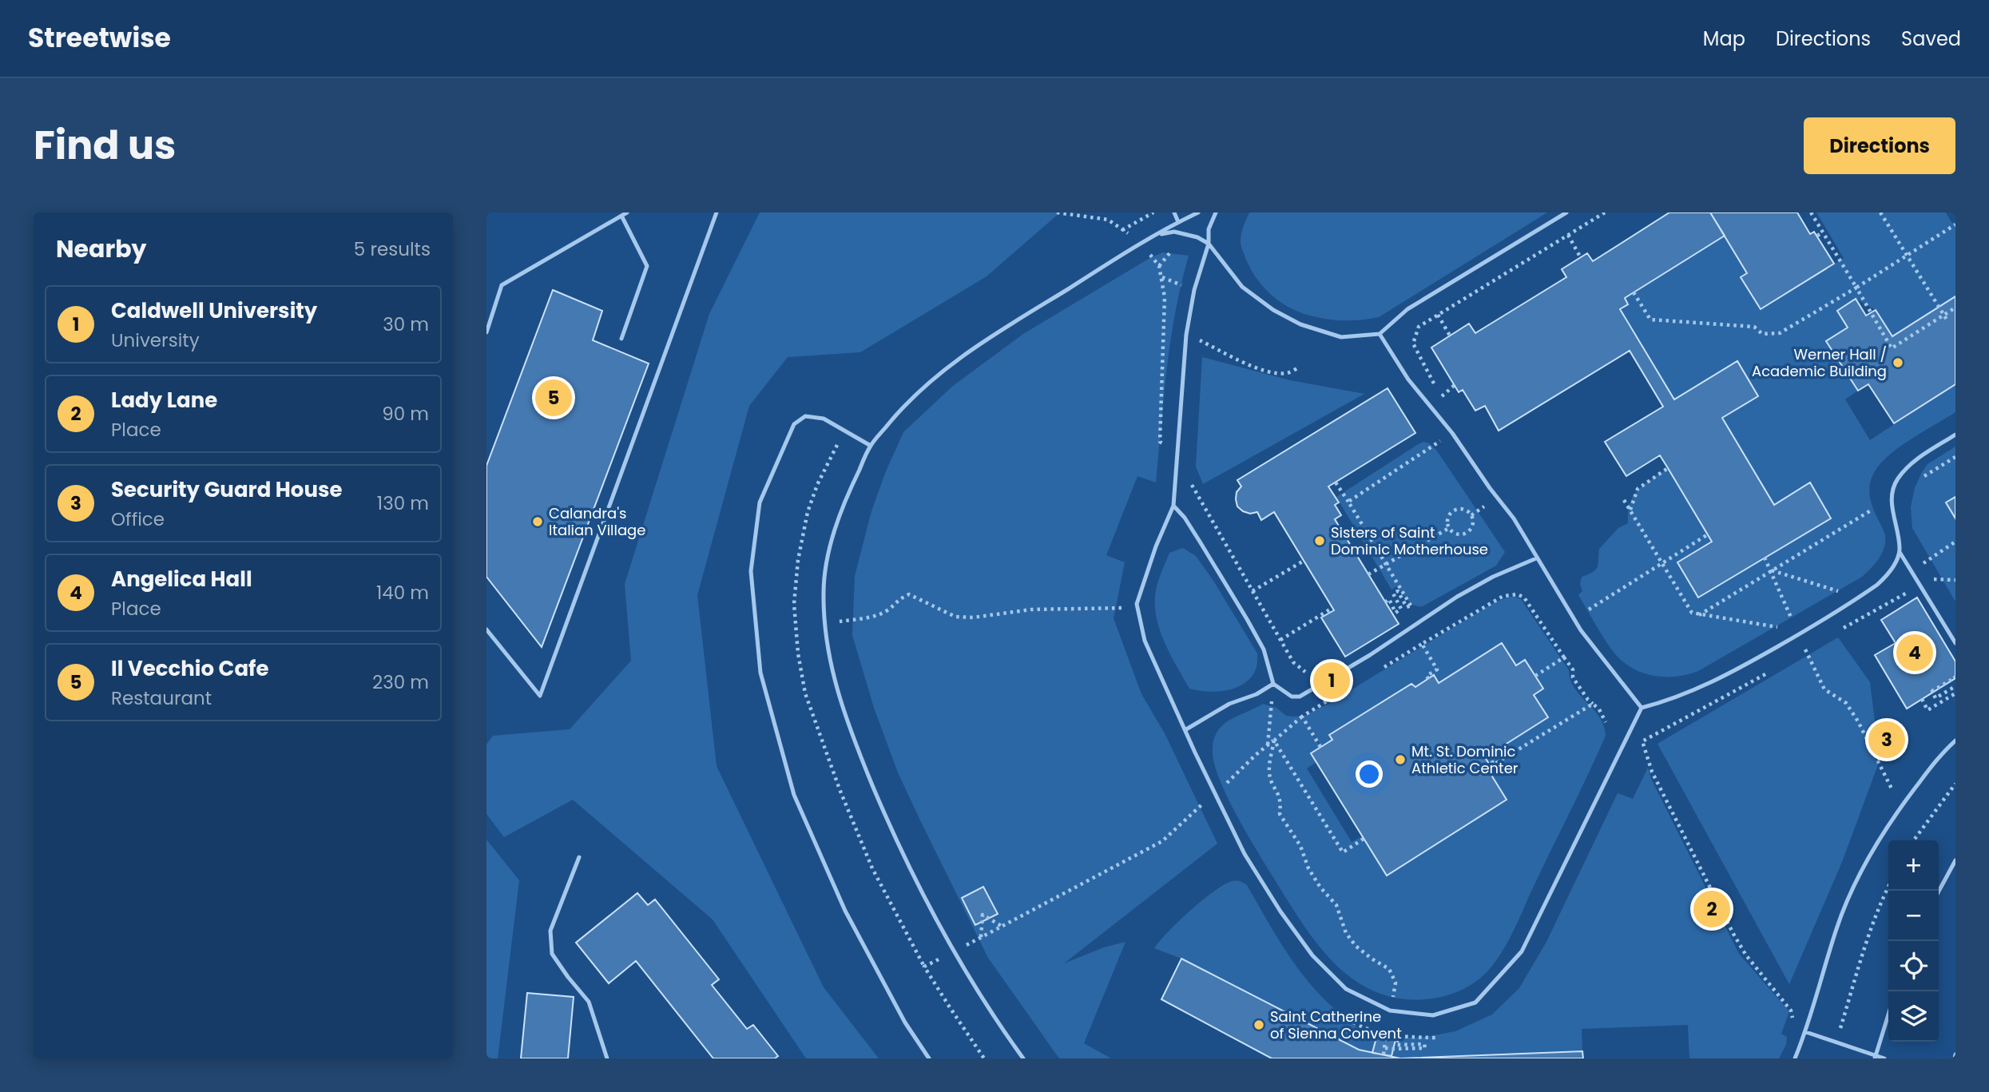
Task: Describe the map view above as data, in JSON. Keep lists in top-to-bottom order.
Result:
{
  "places": [
    "Werner Hall / Academic Building",
    "Calandra's Italian Village",
    "Sisters of Saint Dominic Motherhouse",
    "Mt. St. Dominic Athletic Center",
    "Saint Catherine of Sienna Convent"
  ],
  "page": {
    "header": "Streetwise",
    "nav": ["Map", "Directions", "Saved"],
    "title": "Find us",
    "buttons": "Directions",
    "heading": ["Nearby", "5 results"],
    "list": [
      {
        "mark": "1",
        "name": "Caldwell University",
        "note": "University",
        "value": "30 m"
      },
      {
        "mark": "2",
        "name": "Lady Lane",
        "note": "Place",
        "value": "90 m"
      },
      {
        "mark": "3",
        "name": "Security Guard House",
        "note": "Office",
        "value": "130 m"
      },
      {
        "mark": "4",
        "name": "Angelica Hall",
        "note": "Place",
        "value": "140 m"
      },
      {
        "mark": "5",
        "name": "Il Vecchio Cafe",
        "note": "Restaurant",
        "value": "230 m"
      }
    ],
    "pins": [
      "5",
      "4",
      "1",
      "3",
      "2"
    ],
    "map_buttons": ["+", "−"]
  }
}
